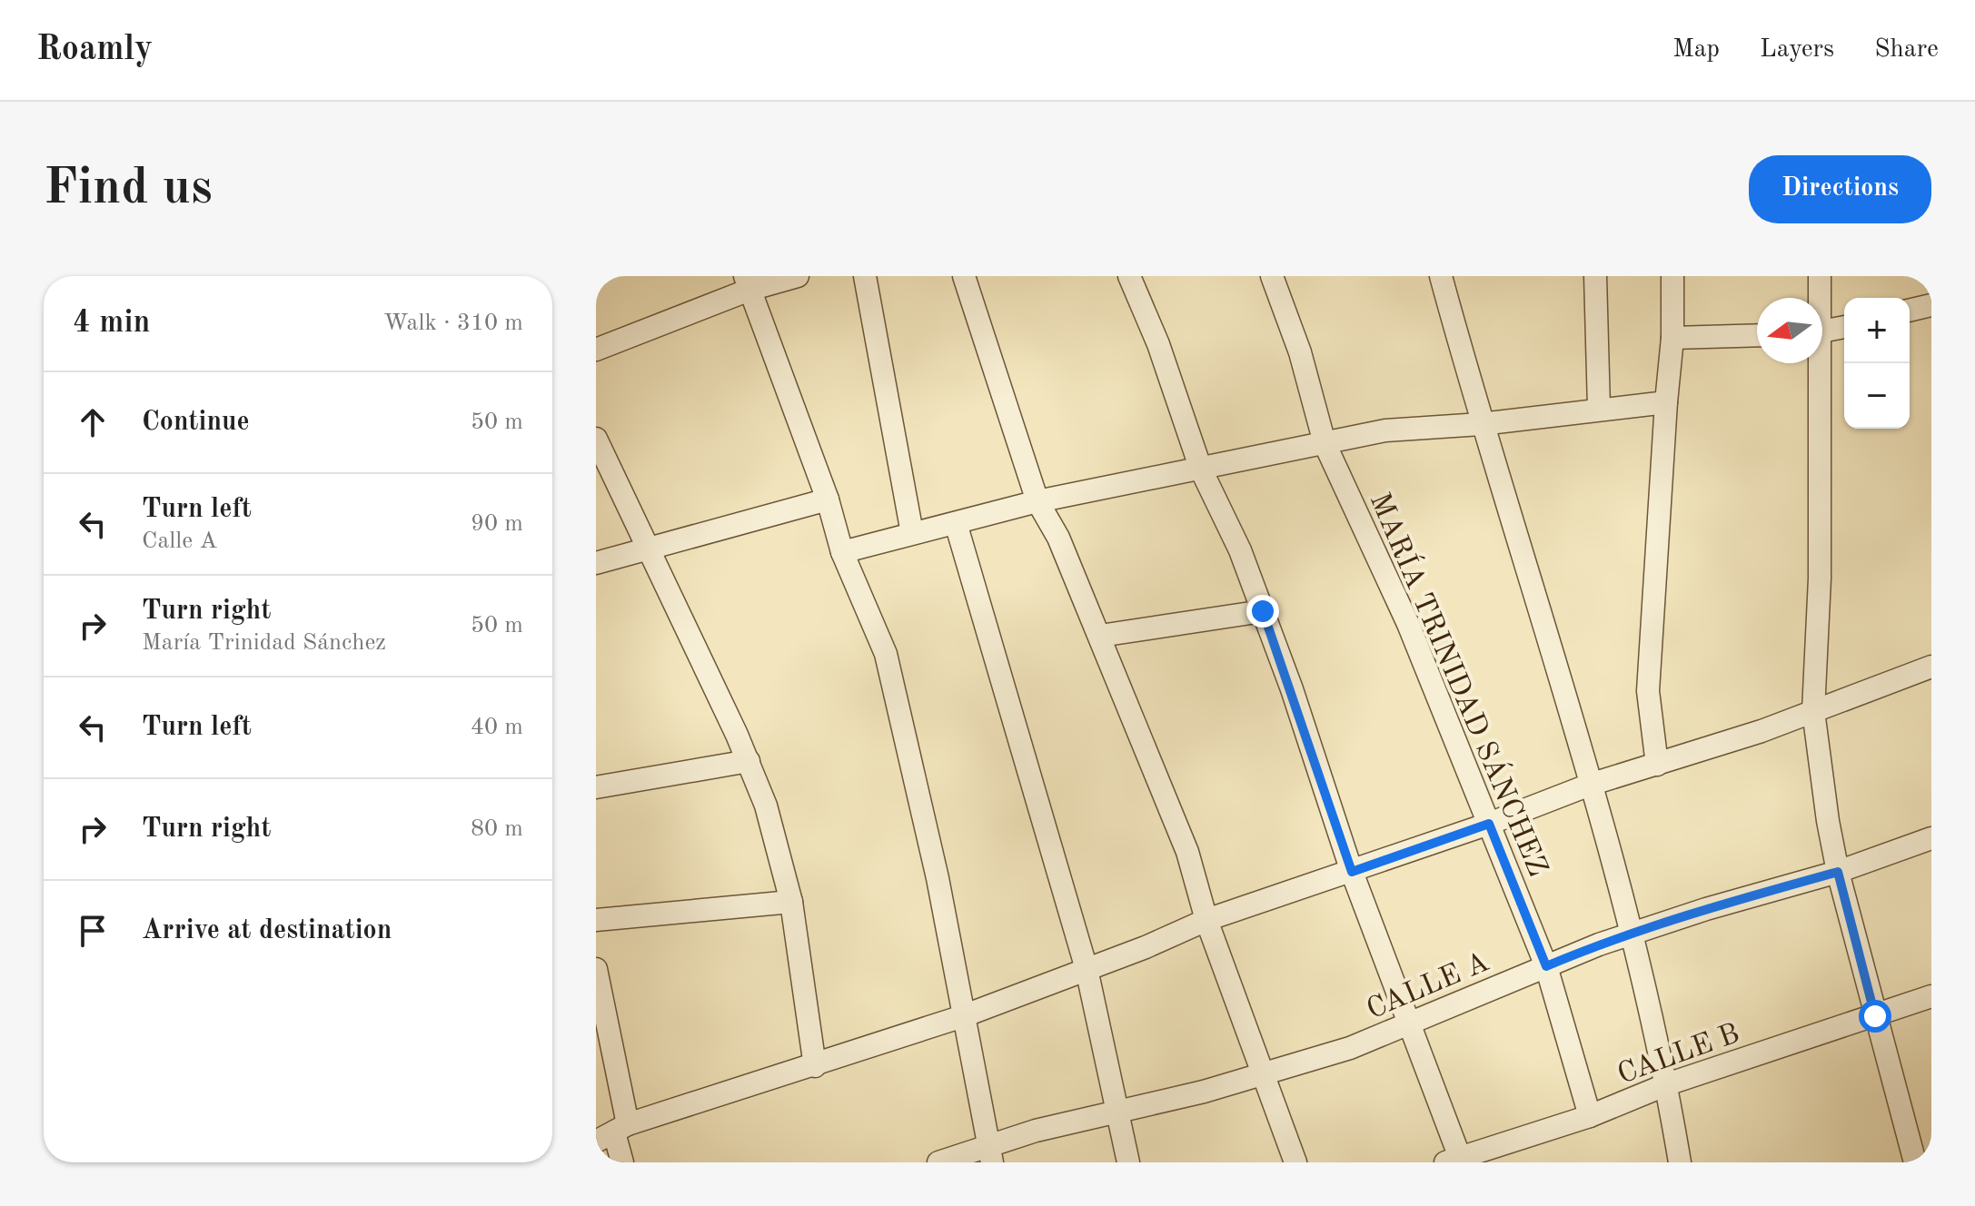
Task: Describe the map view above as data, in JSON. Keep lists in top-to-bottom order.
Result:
{
  "streets": {
    "street": ["MARÍA TRINIDAD SÁNCHEZ", "CALLE A", "CALLE B"]
  },
  "crossings": [
    ["MARÍA TRINIDAD SÁNCHEZ", "CALLE A"],
    ["MARÍA TRINIDAD SÁNCHEZ", "CALLE B"]
  ],
  "north": "left",
  "page": {
    "header": "Roamly",
    "nav": ["Map", "Layers", "Share"],
    "buttons": "Directions",
    "title": "Find us",
    "heading": ["4 min", "Walk · 310 m"],
    "map_buttons": ["+", "−"],
    "list": [
      ["Continue", "50 m"],
      ["Turn left", "Calle A", "90 m"],
      ["Turn right", "María Trinidad Sánchez", "50 m"],
      ["Turn left", "40 m"],
      ["Turn right", "80 m"],
      "Arrive at destination"
    ]
  }
}
